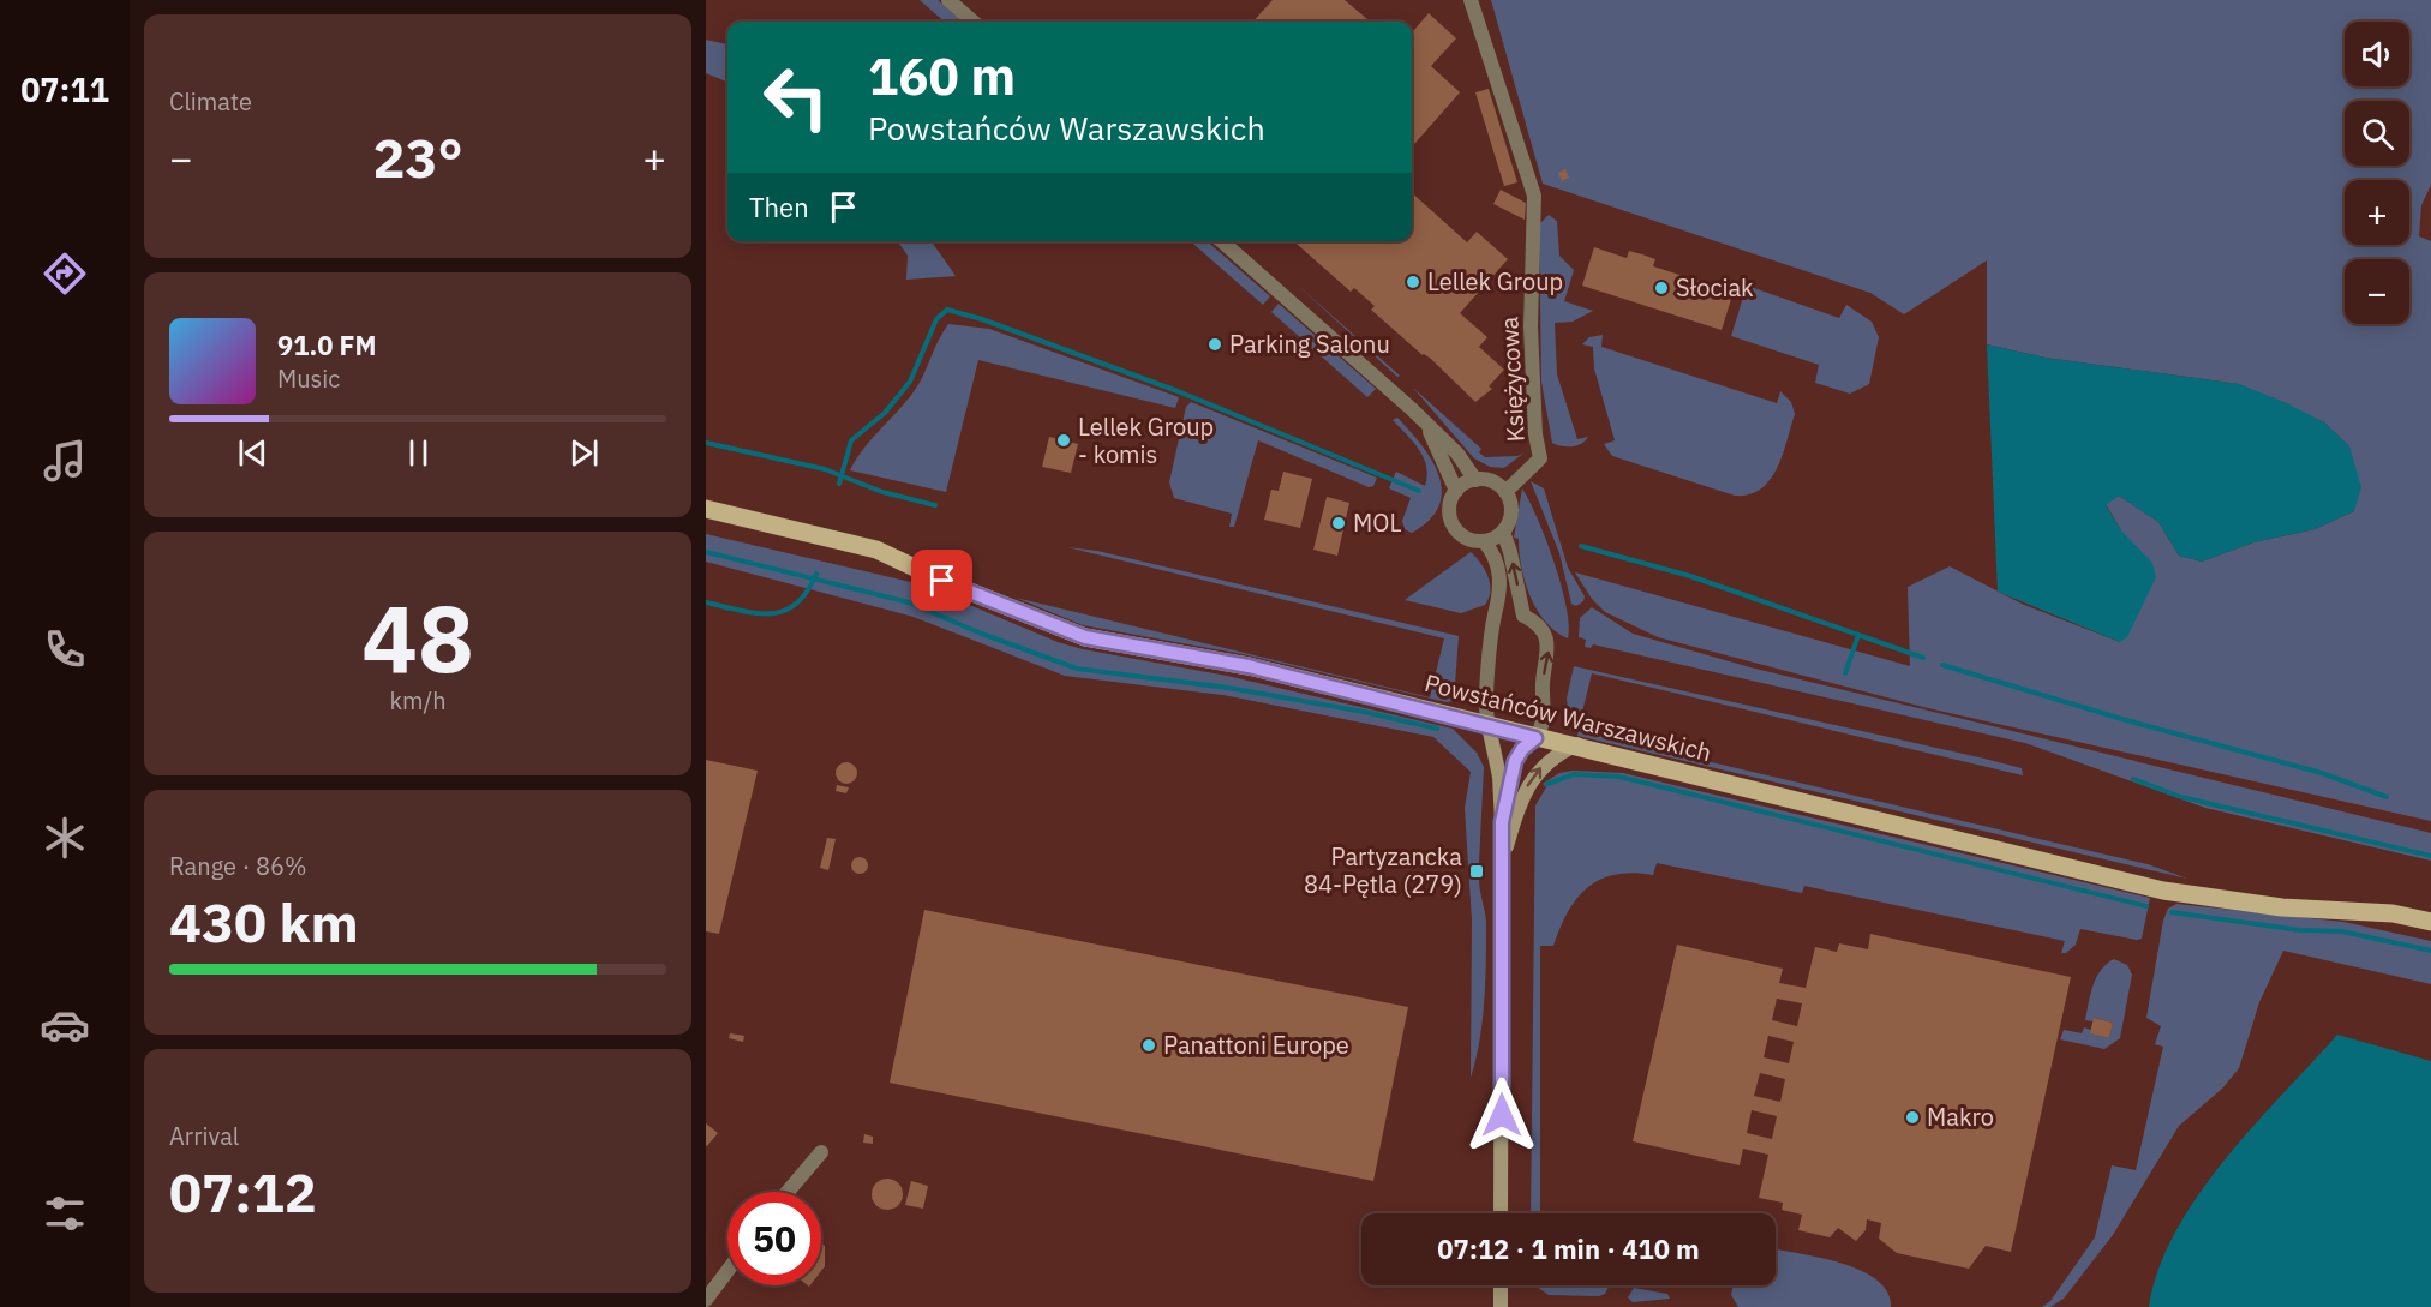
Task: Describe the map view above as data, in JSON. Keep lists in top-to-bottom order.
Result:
{
  "streets": {
    "main road": ["Powstańców Warszawskich"],
    "street": ["Księżycowa"]
  },
  "places": {
    "other": [
      "Lellek Group",
      "Słociak",
      "Parking Salonu",
      "Lellek Group - komis",
      "MOL",
      "Panattoni Europe",
      "Makro"
    ],
    "transit": ["Partyzancka 84-Pętla (279)"]
  },
  "page": {
    "tabs": "07:11",
    "tile": [
      "Climate",
      ["48", "km/h"],
      ["Range · 86%", "430 km"],
      ["Arrival", "07:12"]
    ],
    "map_buttons": ["+", "−"],
    "turn": ["160 m", "Powstańców Warszawskich"],
    "heat": ["−", "23°", "+"],
    "then": "Then",
    "song": ["91.0 FM", "Music"],
    "limit": "50",
    "trip": "07:12 · 1 min · 410 m"
  }
}
